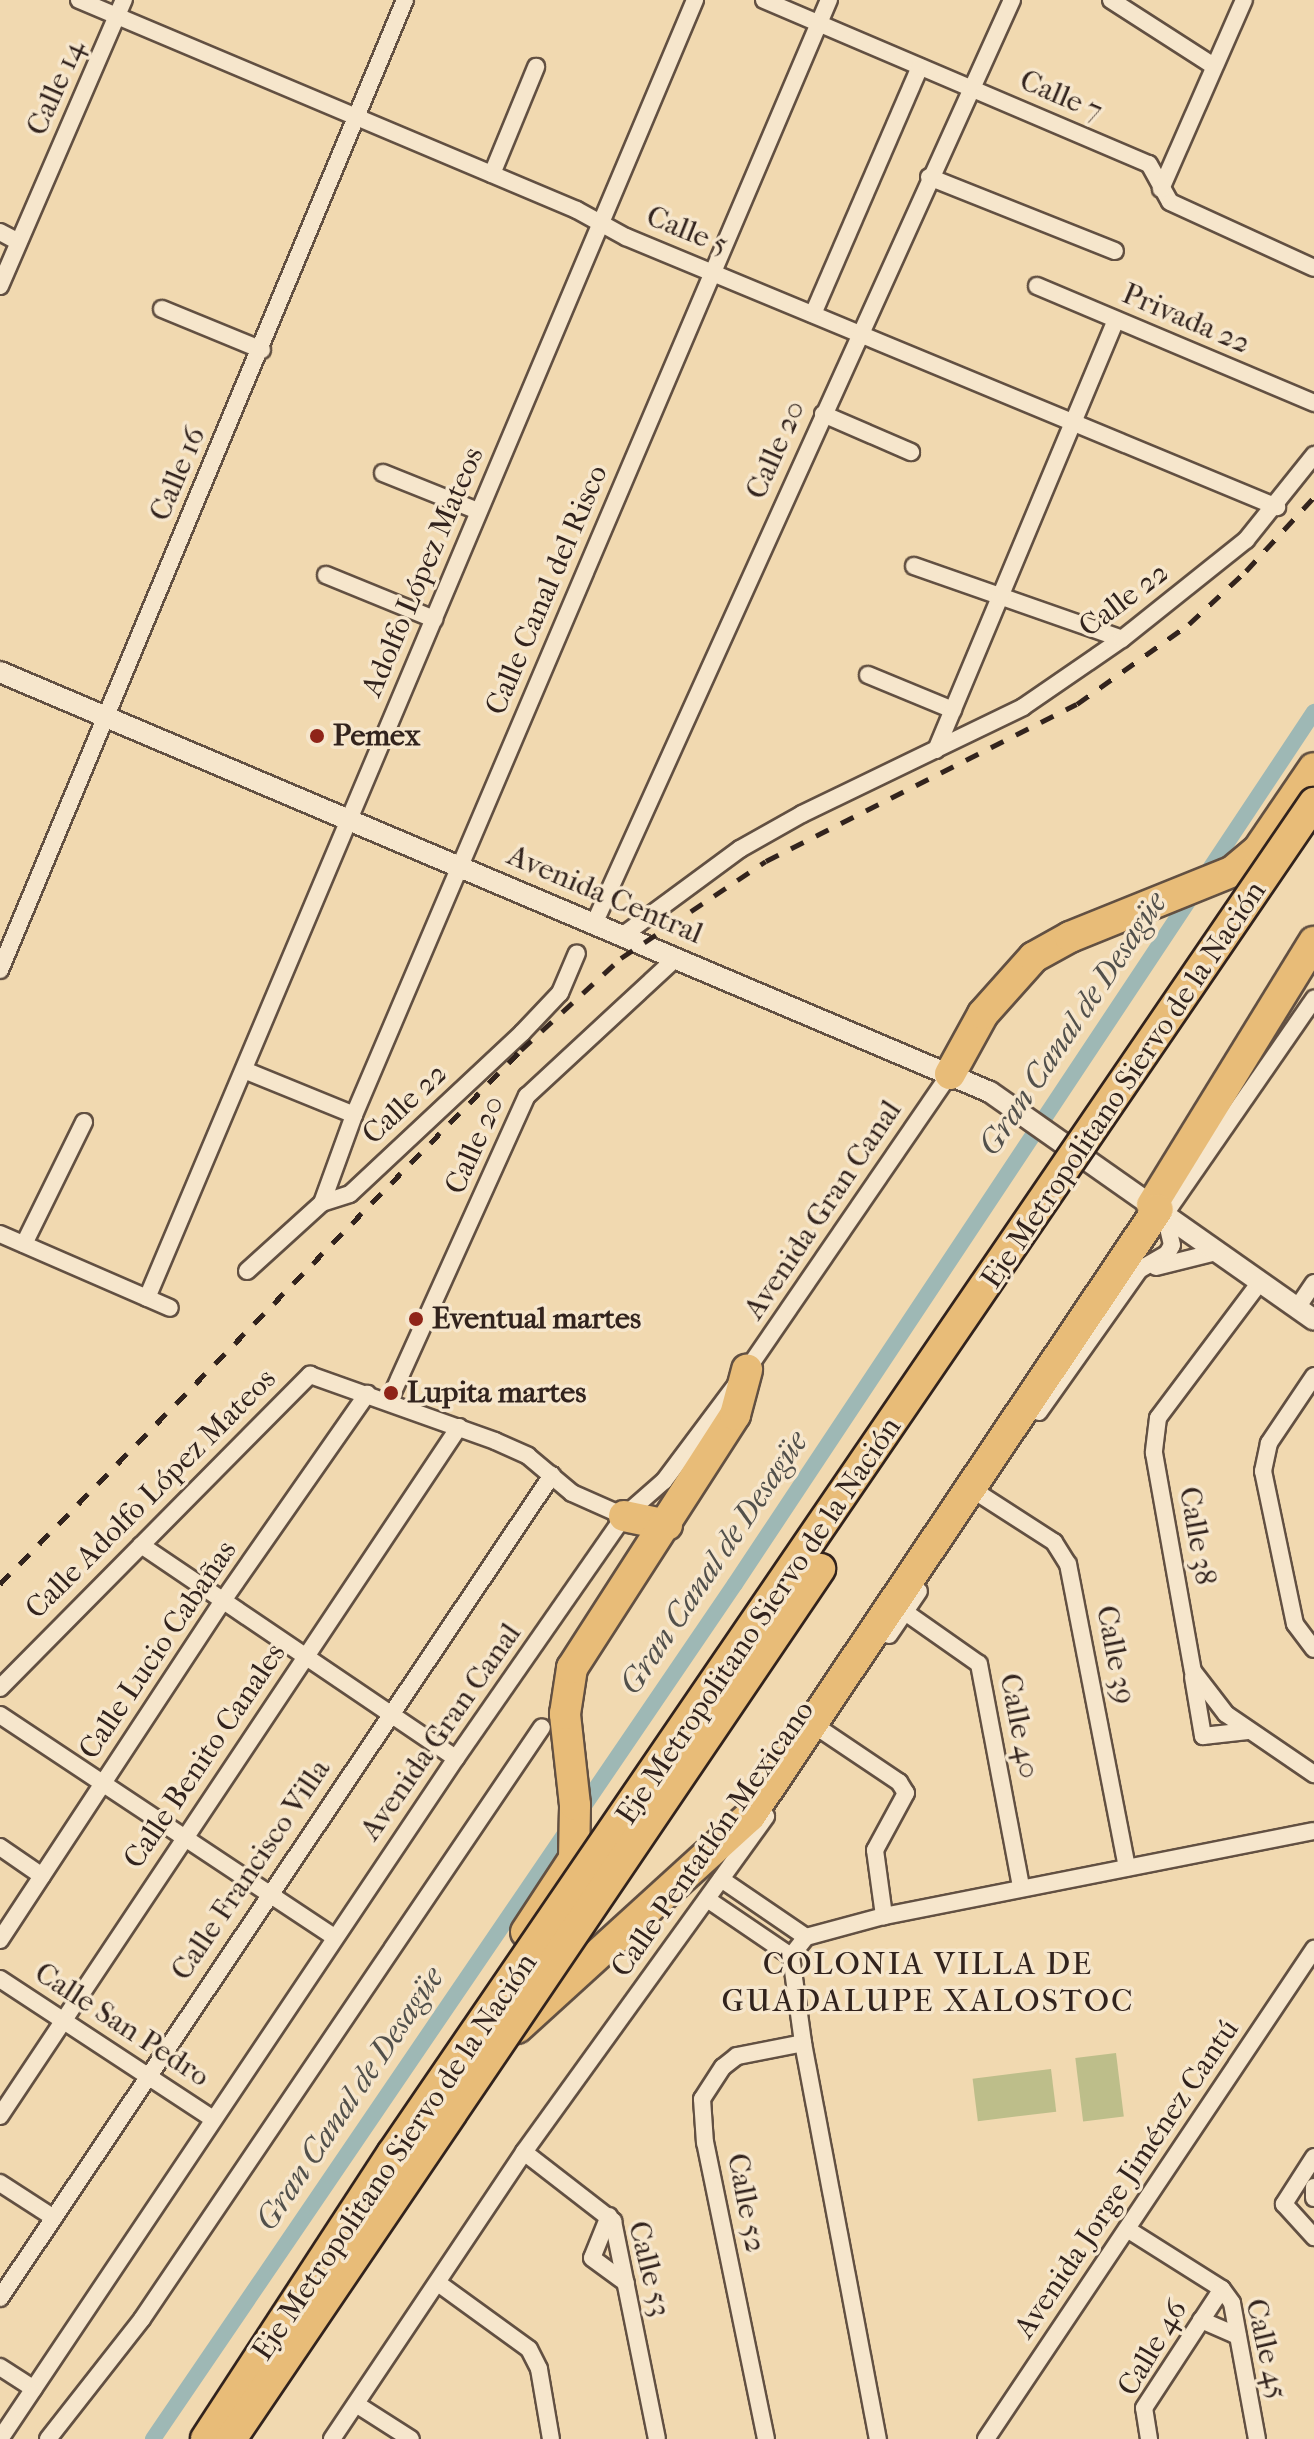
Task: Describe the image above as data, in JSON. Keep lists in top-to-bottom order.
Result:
{
  "streets": {
    "highway": ["Eje Metropolitano Siervo de la Nación"],
    "street": [
      "Calle 14",
      "Calle 7",
      "Calle 5",
      "Privada 22",
      "Calle 20",
      "Calle 16",
      "Adolfo López Mateos",
      "Calle Canal del Risco",
      "Calle 22",
      "Avenida Central",
      "Avenida Gran Canal",
      "Calle Adolfo López Mateos",
      "Calle 38",
      "Calle Lucio Cabañas",
      "Calle 39",
      "Calle 40",
      "Calle Benito Canales",
      "Calle Pentatlón Mexicano",
      "Calle Francisco Villa",
      "Calle San Pedro",
      "Avenida Jorge Jiménez Cantú",
      "Calle 52",
      "Calle 53",
      "Calle 46",
      "Calle 45"
    ]
  },
  "crossings": [
    ["Calle 14", "Calle 5"],
    ["Calle 7", "Calle 20"],
    ["Calle 7", "Calle Canal del Risco"],
    ["Calle 5", "Calle 20"],
    ["Calle 5", "Calle 16"],
    ["Calle 5", "Adolfo López Mateos"],
    ["Calle 5", "Calle Canal del Risco"],
    ["Calle 5", "Calle 22"],
    ["Calle 20", "Avenida Central"],
    ["Calle 16", "Avenida Central"],
    ["Adolfo López Mateos", "Avenida Central"],
    ["Calle Canal del Risco", "Calle 22"],
    ["Calle Canal del Risco", "Avenida Central"],
    ["Calle 22", "Avenida Central"],
    ["Avenida Central", "Avenida Gran Canal"],
    ["Avenida Central", "Calle 38"],
    ["Avenida Central", "Calle Pentatlón Mexicano"],
    ["Avenida Gran Canal", "Calle San Pedro"],
    ["Calle Adolfo López Mateos", "Calle Lucio Cabañas"],
    ["Calle 39", "Calle Pentatlón Mexicano"],
    ["Calle 40", "Calle Pentatlón Mexicano"],
    ["Calle Benito Canales", "Calle San Pedro"],
    ["Calle Pentatlón Mexicano", "Calle 53"],
    ["Calle Francisco Villa", "Calle San Pedro"],
    ["Avenida Jorge Jiménez Cantú", "Calle 45"],
    ["Calle 46", "Calle 45"]
  ],
  "districts": ["COLONIA VILLA DE GUADALUPE XALOSTOC"],
  "water": ["Gran Canal de Desagüe"],
  "places": ["Pemex", "Eventual martes", "Lupita martes"]
}
